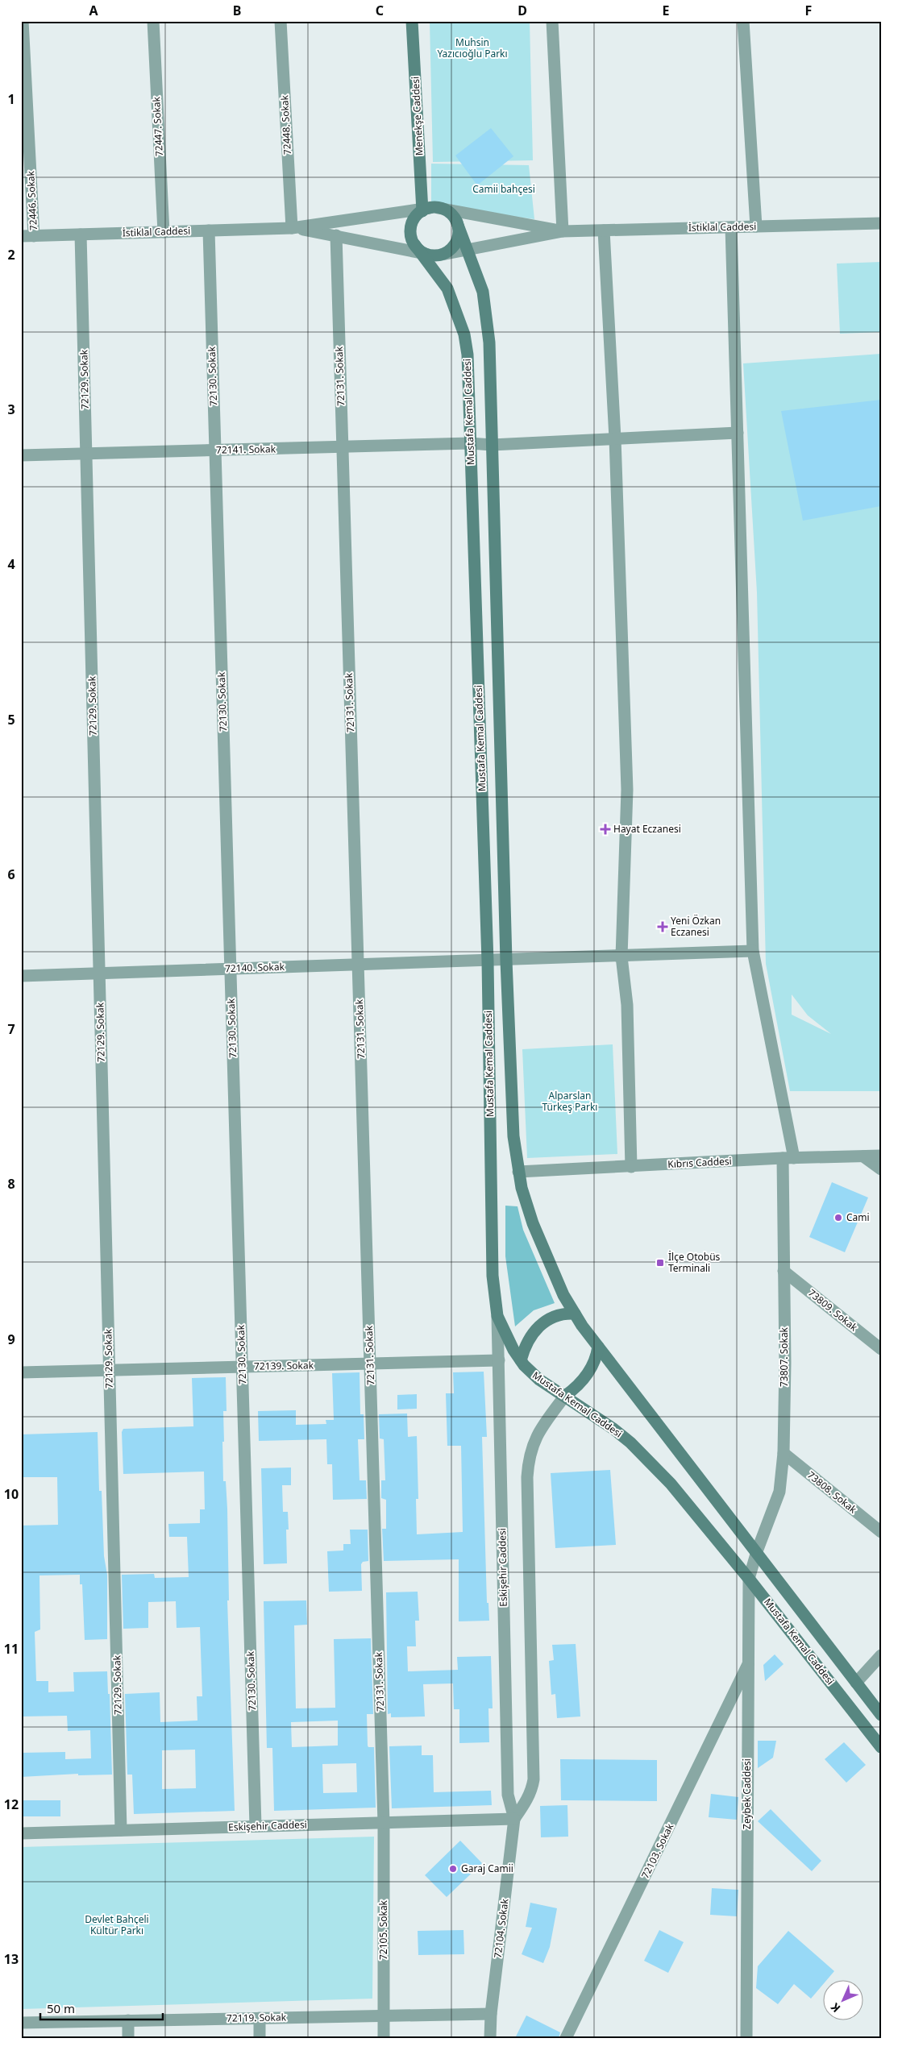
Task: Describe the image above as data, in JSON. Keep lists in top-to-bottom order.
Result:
{
  "streets": {
    "main road": ["Menekşe Caddesi", "İstiklal Caddesi", "Mustafa Kemal Caddesi"],
    "street": [
      "72448. Sokak",
      "72447. Sokak",
      "72446. Sokak",
      "72130. Sokak",
      "72131. Sokak",
      "72129. Sokak",
      "72141. Sokak",
      "72140. Sokak",
      "Kıbrıs Caddesi",
      "73809. Sokak",
      "73807. Sokak",
      "72139. Sokak",
      "73808. Sokak",
      "Eskişehir Caddesi",
      "Zeybek Caddesi",
      "72103. Sokak",
      "72104. Sokak",
      "72105. Sokak",
      "72119. Sokak"
    ]
  },
  "crossings": [
    ["Menekşe Caddesi", "İstiklal Caddesi"],
    ["72448. Sokak", "İstiklal Caddesi"],
    ["72447. Sokak", "İstiklal Caddesi"],
    ["72446. Sokak", "İstiklal Caddesi"],
    ["İstiklal Caddesi", "72130. Sokak"],
    ["İstiklal Caddesi", "72131. Sokak"],
    ["İstiklal Caddesi", "72129. Sokak"],
    ["İstiklal Caddesi", "Mustafa Kemal Caddesi"],
    ["İstiklal Caddesi", "73807. Sokak"],
    ["72130. Sokak", "72141. Sokak"],
    ["72130. Sokak", "72140. Sokak"],
    ["72130. Sokak", "72139. Sokak"],
    ["72130. Sokak", "Eskişehir Caddesi"],
    ["72131. Sokak", "72141. Sokak"],
    ["72131. Sokak", "72140. Sokak"],
    ["72131. Sokak", "72139. Sokak"],
    ["72131. Sokak", "Eskişehir Caddesi"],
    ["72131. Sokak", "72105. Sokak"],
    ["72129. Sokak", "72141. Sokak"],
    ["72129. Sokak", "72140. Sokak"],
    ["72129. Sokak", "72139. Sokak"],
    ["72129. Sokak", "Eskişehir Caddesi"],
    ["Mustafa Kemal Caddesi", "72141. Sokak"],
    ["Mustafa Kemal Caddesi", "72140. Sokak"],
    ["Mustafa Kemal Caddesi", "Kıbrıs Caddesi"],
    ["Mustafa Kemal Caddesi", "73807. Sokak"],
    ["Mustafa Kemal Caddesi", "Eskişehir Caddesi"],
    ["Mustafa Kemal Caddesi", "Zeybek Caddesi"],
    ["72141. Sokak", "73807. Sokak"],
    ["72140. Sokak", "73807. Sokak"],
    ["Kıbrıs Caddesi", "73807. Sokak"],
    ["73809. Sokak", "73807. Sokak"],
    ["73807. Sokak", "73808. Sokak"],
    ["73807. Sokak", "Zeybek Caddesi"],
    ["72139. Sokak", "Eskişehir Caddesi"],
    ["Eskişehir Caddesi", "72104. Sokak"],
    ["Eskişehir Caddesi", "72105. Sokak"],
    ["Zeybek Caddesi", "72103. Sokak"],
    ["72104. Sokak", "72119. Sokak"],
    ["72105. Sokak", "72119. Sokak"]
  ],
  "parks": [
    "Muhsin Yazıcıoğlu Parkı",
    "Camii bahçesi",
    "Alparslan Türkeş Parkı",
    "Devlet Bahçeli Kültür Parkı"
  ],
  "places": {
    "health": ["Hayat Eczanesi", "Yeni Özkan Eczanesi"],
    "other": ["Cami", "Garaj Camii"],
    "transit": ["İlçe Otobüs Terminali"]
  },
  "scale_bar": "50 m",
  "north": "bottom left",
  "grid": {
    "columns": [
      "A",
      "B",
      "C",
      "D",
      "E",
      "F"
    ],
    "rows": [
      "1",
      "2",
      "3",
      "4",
      "5",
      "6",
      "7",
      "8",
      "9",
      "10",
      "11",
      "12",
      "13"
    ]
  }
}
